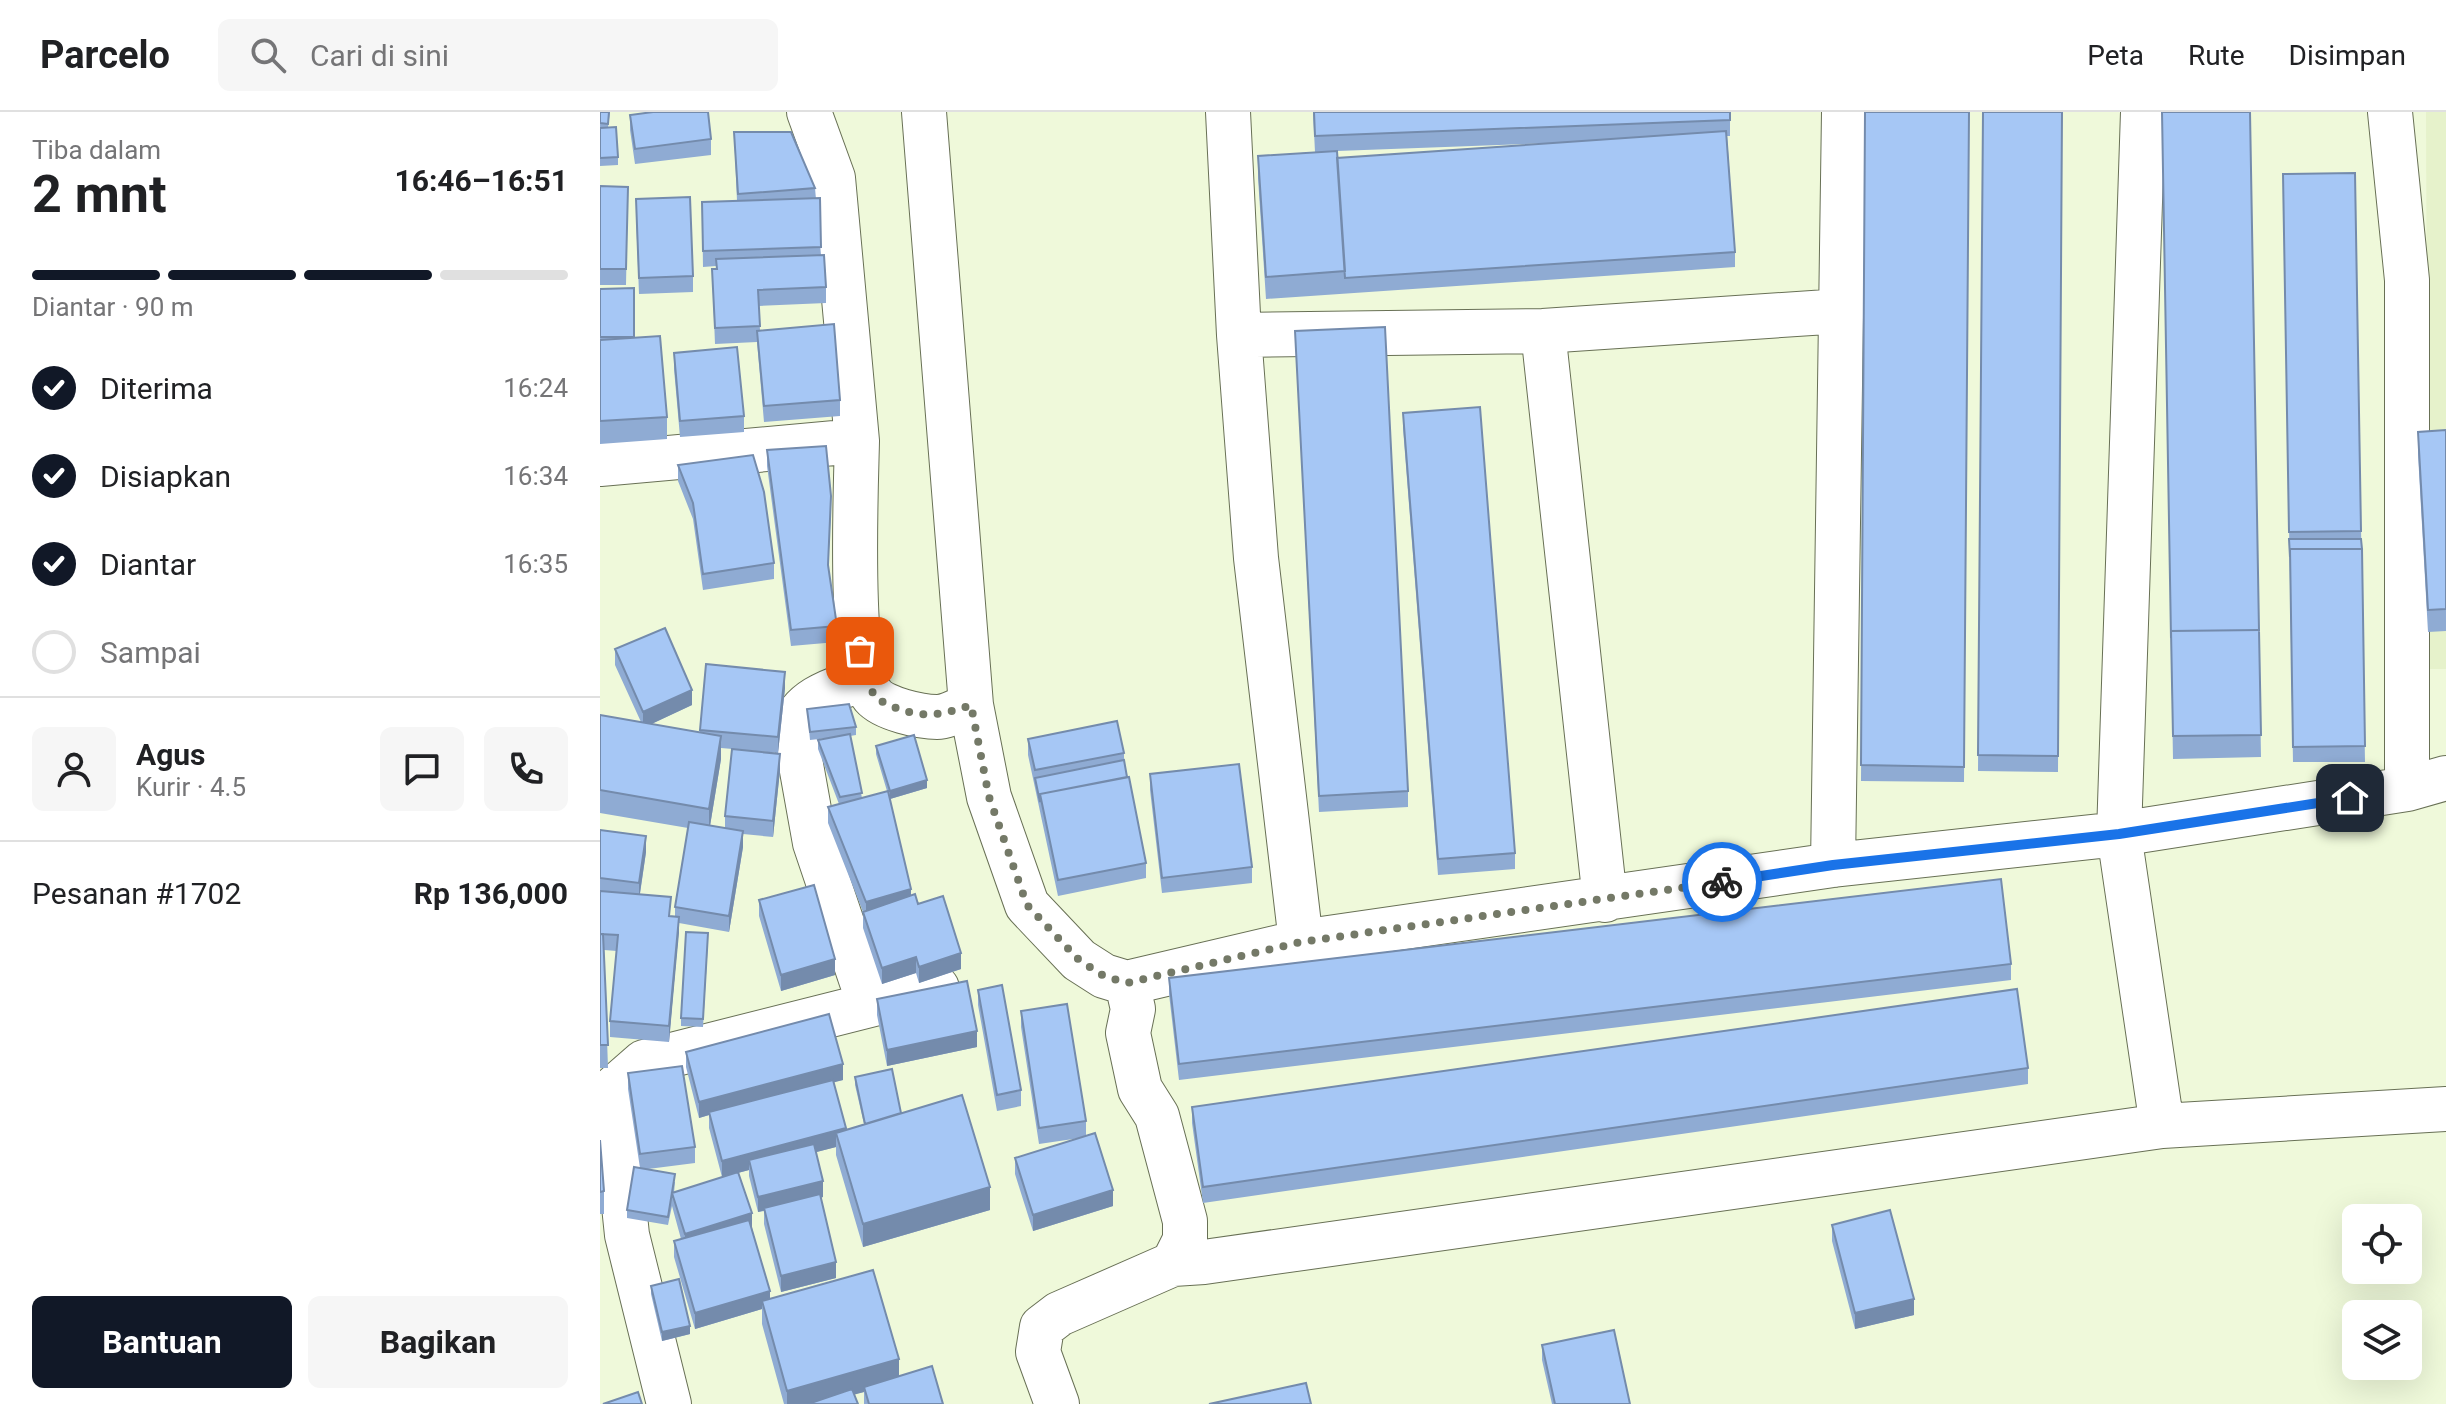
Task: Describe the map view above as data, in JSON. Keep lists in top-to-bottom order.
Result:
{
  "page": {
    "header": "Parcelo",
    "search": "Cari di sini",
    "nav": ["Peta", "Rute", "Disimpan"],
    "heading": ["2 mnt", "Tiba dalam", "16:46–16:51"],
    "panel": [
      "Agus",
      "Kurir · 4.5",
      "Pesanan #1702",
      "Rp 136,000"
    ],
    "bar": "Diantar · 90 m",
    "list": [
      ["Diterima", "16:24"],
      ["Disiapkan", "16:34"],
      ["Diantar", "16:35"],
      "Sampai"
    ],
    "buttons": ["Bantuan", "Bagikan"]
  }
}
